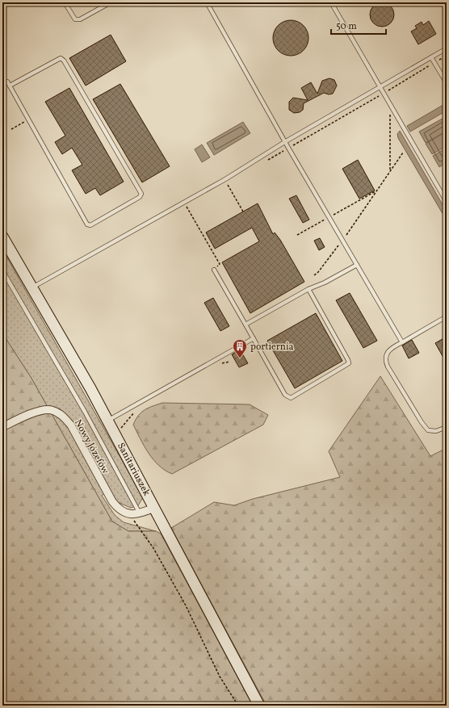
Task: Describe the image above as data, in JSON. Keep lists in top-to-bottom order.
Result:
{
  "streets": {
    "street": ["Nowy Józefów", "Sanitariuszek"]
  },
  "places": {
    "building": ["portiernia"]
  },
  "scale_bar": "50 m"
}
